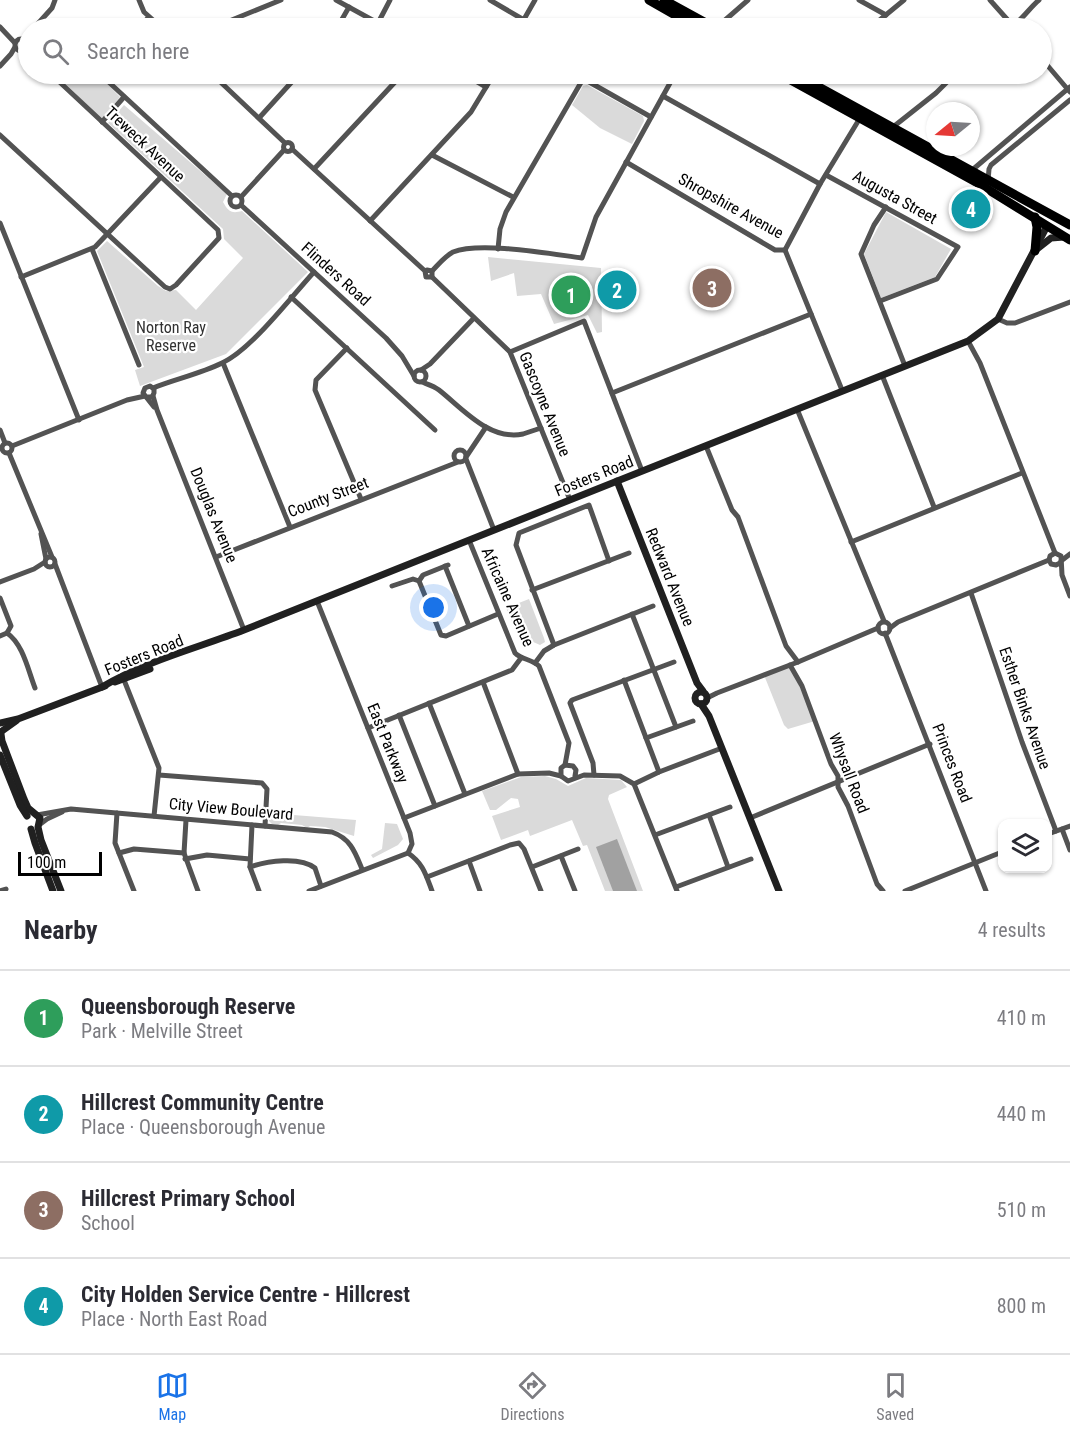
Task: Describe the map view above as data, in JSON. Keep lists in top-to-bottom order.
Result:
{
  "streets": {
    "main road": ["Fosters Road", "Redward Avenue"],
    "street": [
      "Treweck Avenue",
      "Augusta Street",
      "Shropshire Avenue",
      "Flinders Road",
      "Gascoyne Avenue",
      "County Street",
      "Douglas Avenue",
      "Africaine Avenue",
      "Esther Binks Avenue",
      "East Parkway",
      "Princes Road",
      "Whysall Road",
      "City View Boulevard"
    ]
  },
  "crossings": [
    ["Shropshire Avenue", "Fosters Road"],
    ["Flinders Road", "Gascoyne Avenue"],
    ["Gascoyne Avenue", "Fosters Road"],
    ["Fosters Road", "Douglas Avenue"],
    ["Fosters Road", "Redward Avenue"],
    ["Fosters Road", "Africaine Avenue"],
    ["Fosters Road", "East Parkway"],
    ["Fosters Road", "Princes Road"],
    ["County Street", "Douglas Avenue"]
  ],
  "parks": ["Norton Ray Reserve"],
  "scale_bar": "100 m",
  "north": "left",
  "page": {
    "search": "Search here",
    "pins": [
      "4",
      "3",
      "2",
      "1"
    ],
    "scale": "100 m",
    "heading": ["Nearby", "4 results"],
    "list": [
      {
        "mark": "1",
        "name": "Queensborough Reserve",
        "note": "Park · Melville Street",
        "value": "410 m"
      },
      {
        "mark": "2",
        "name": "Hillcrest Community Centre",
        "note": "Place · Queensborough Avenue",
        "value": "440 m"
      },
      {
        "mark": "3",
        "name": "Hillcrest Primary School",
        "note": "School",
        "value": "510 m"
      },
      {
        "mark": "4",
        "name": "City Holden Service Centre - Hillcrest",
        "note": "Place · North East Road",
        "value": "800 m"
      }
    ],
    "nav": ["Map", "Directions", "Saved"]
  }
}
